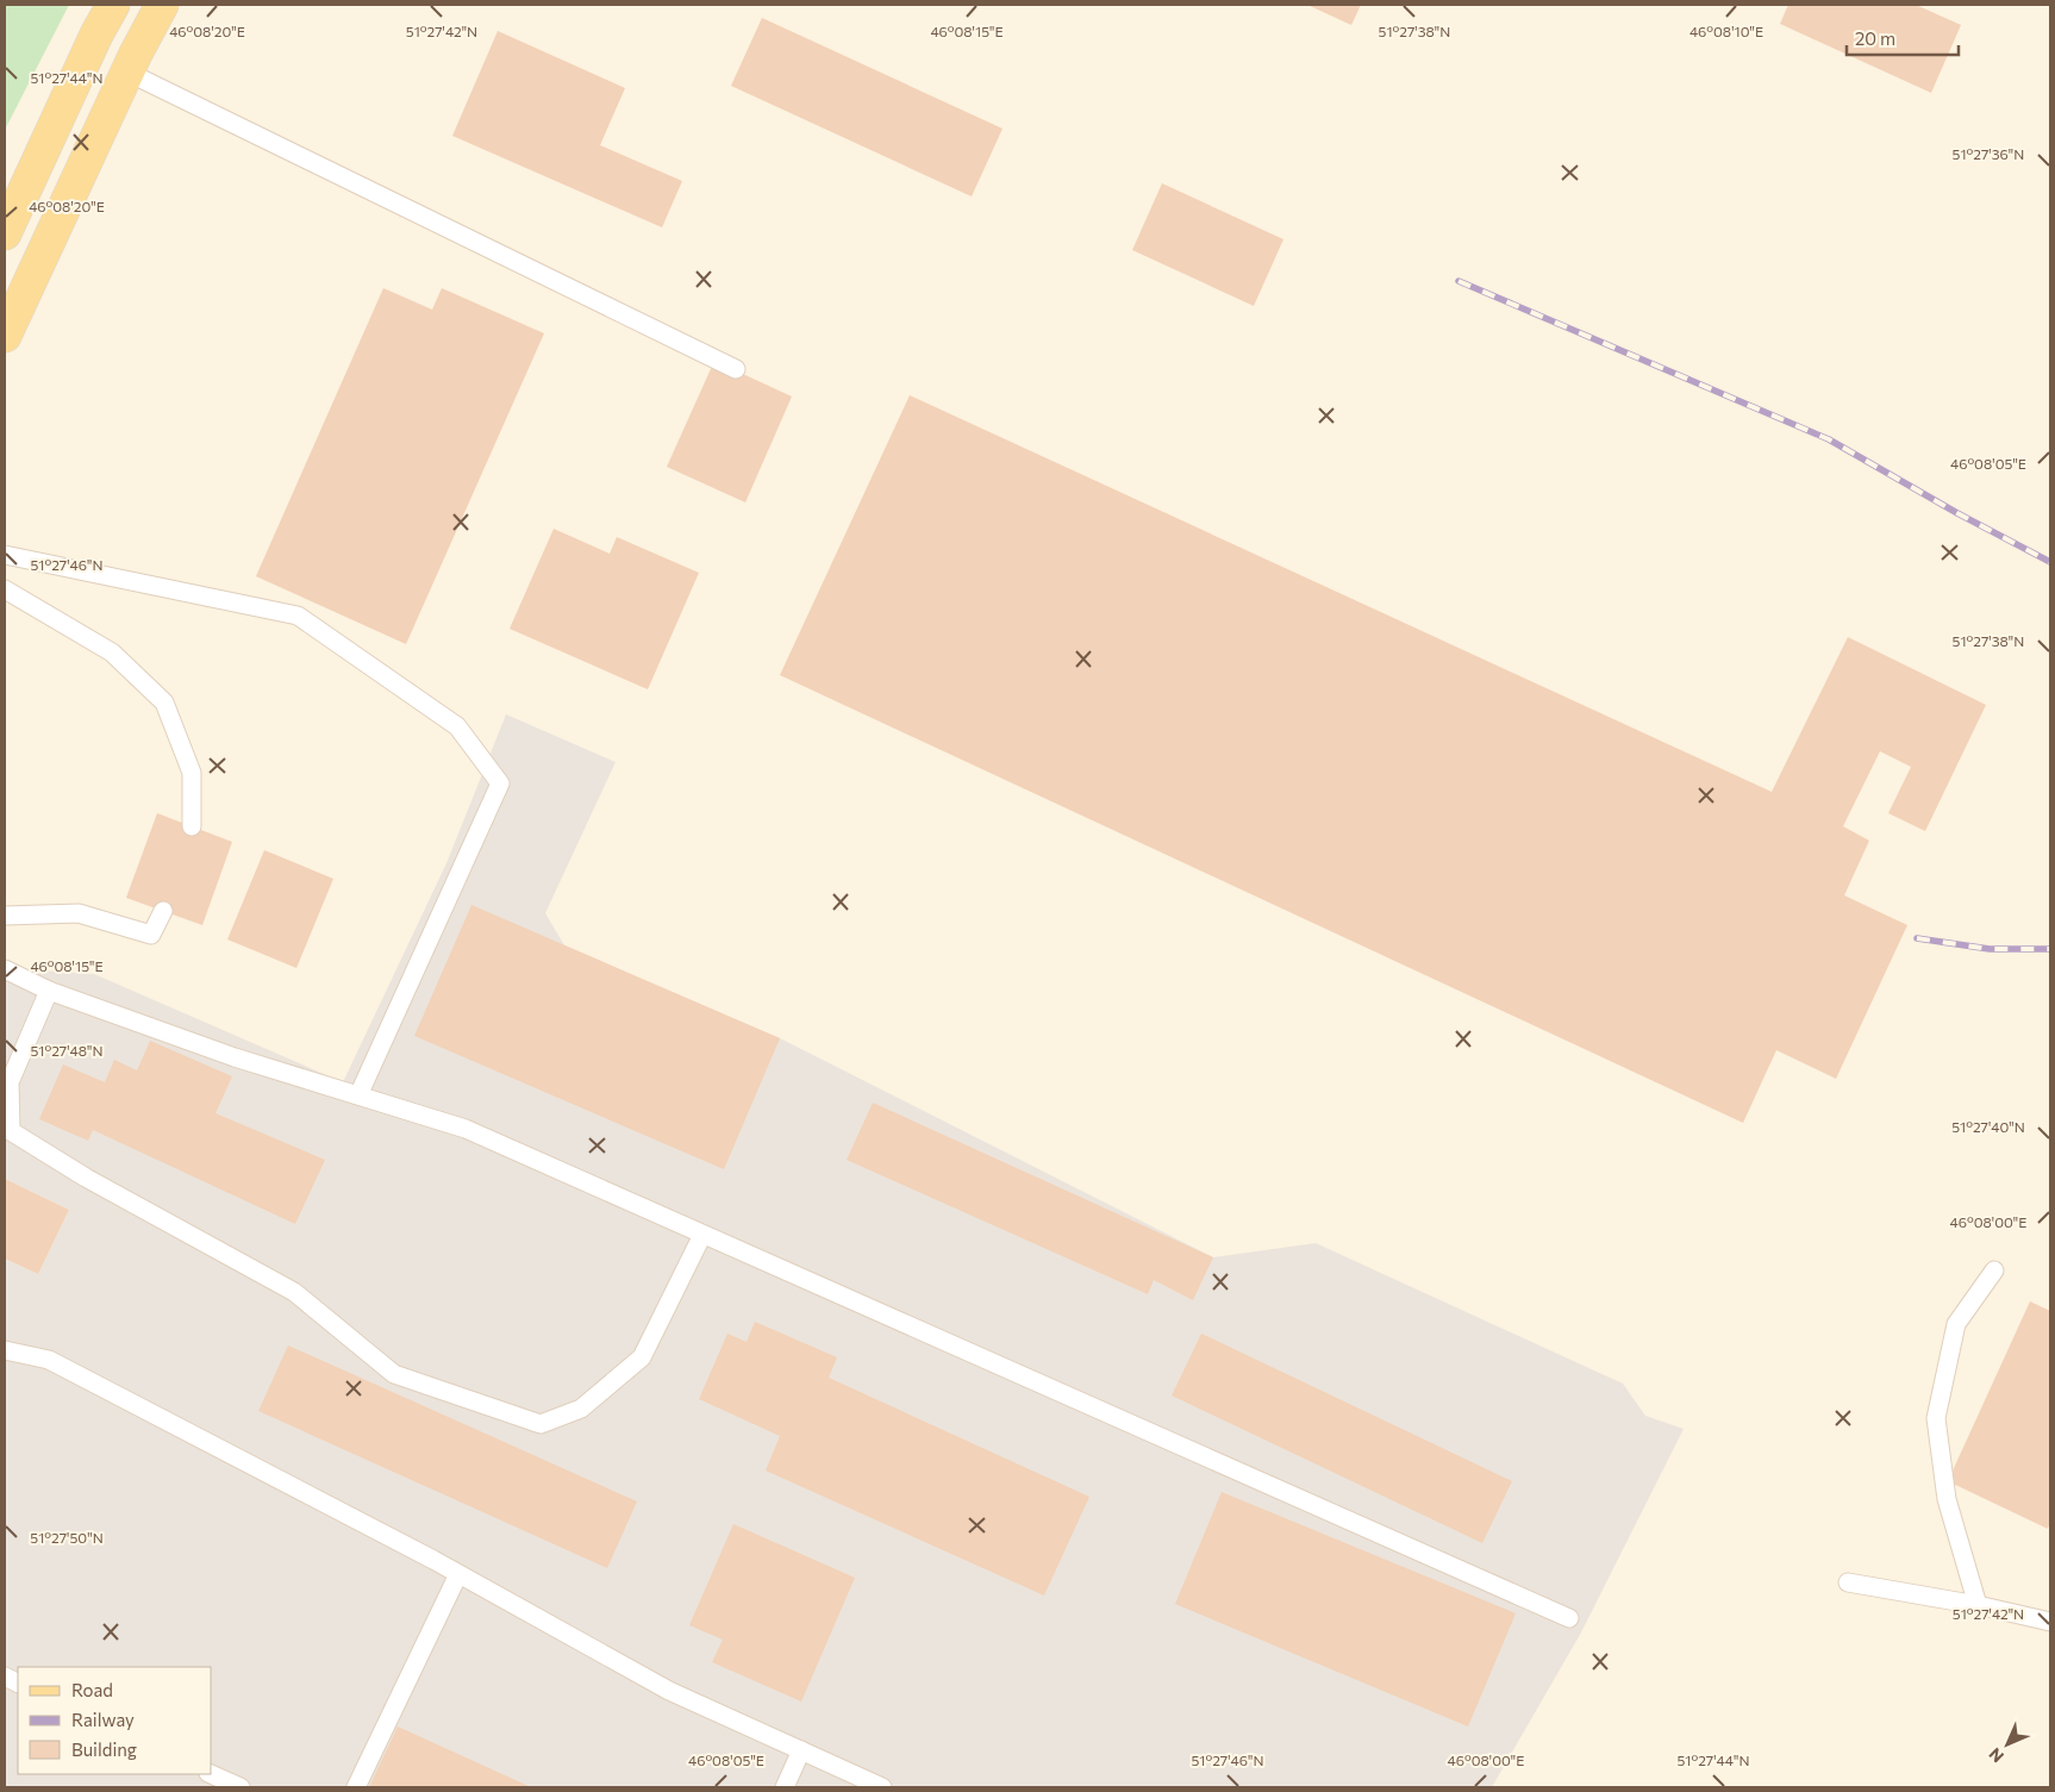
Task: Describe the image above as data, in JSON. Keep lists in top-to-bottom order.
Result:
{
  "legend": ["Road", "Railway", "Building"],
  "scale_bar": "20 m",
  "north": "bottom left",
  "coordinates": [
    "46°08'20\"E",
    "51°27'42\"N",
    "46°08'15\"E",
    "51°27'38\"N",
    "46°08'10\"E",
    "51°27'44\"N",
    "51°27'36\"N",
    "46°08'05\"E",
    "51°27'46\"N",
    "51°27'48\"N",
    "51°27'40\"N",
    "46°08'00\"E",
    "51°27'50\"N"
  ]
}
